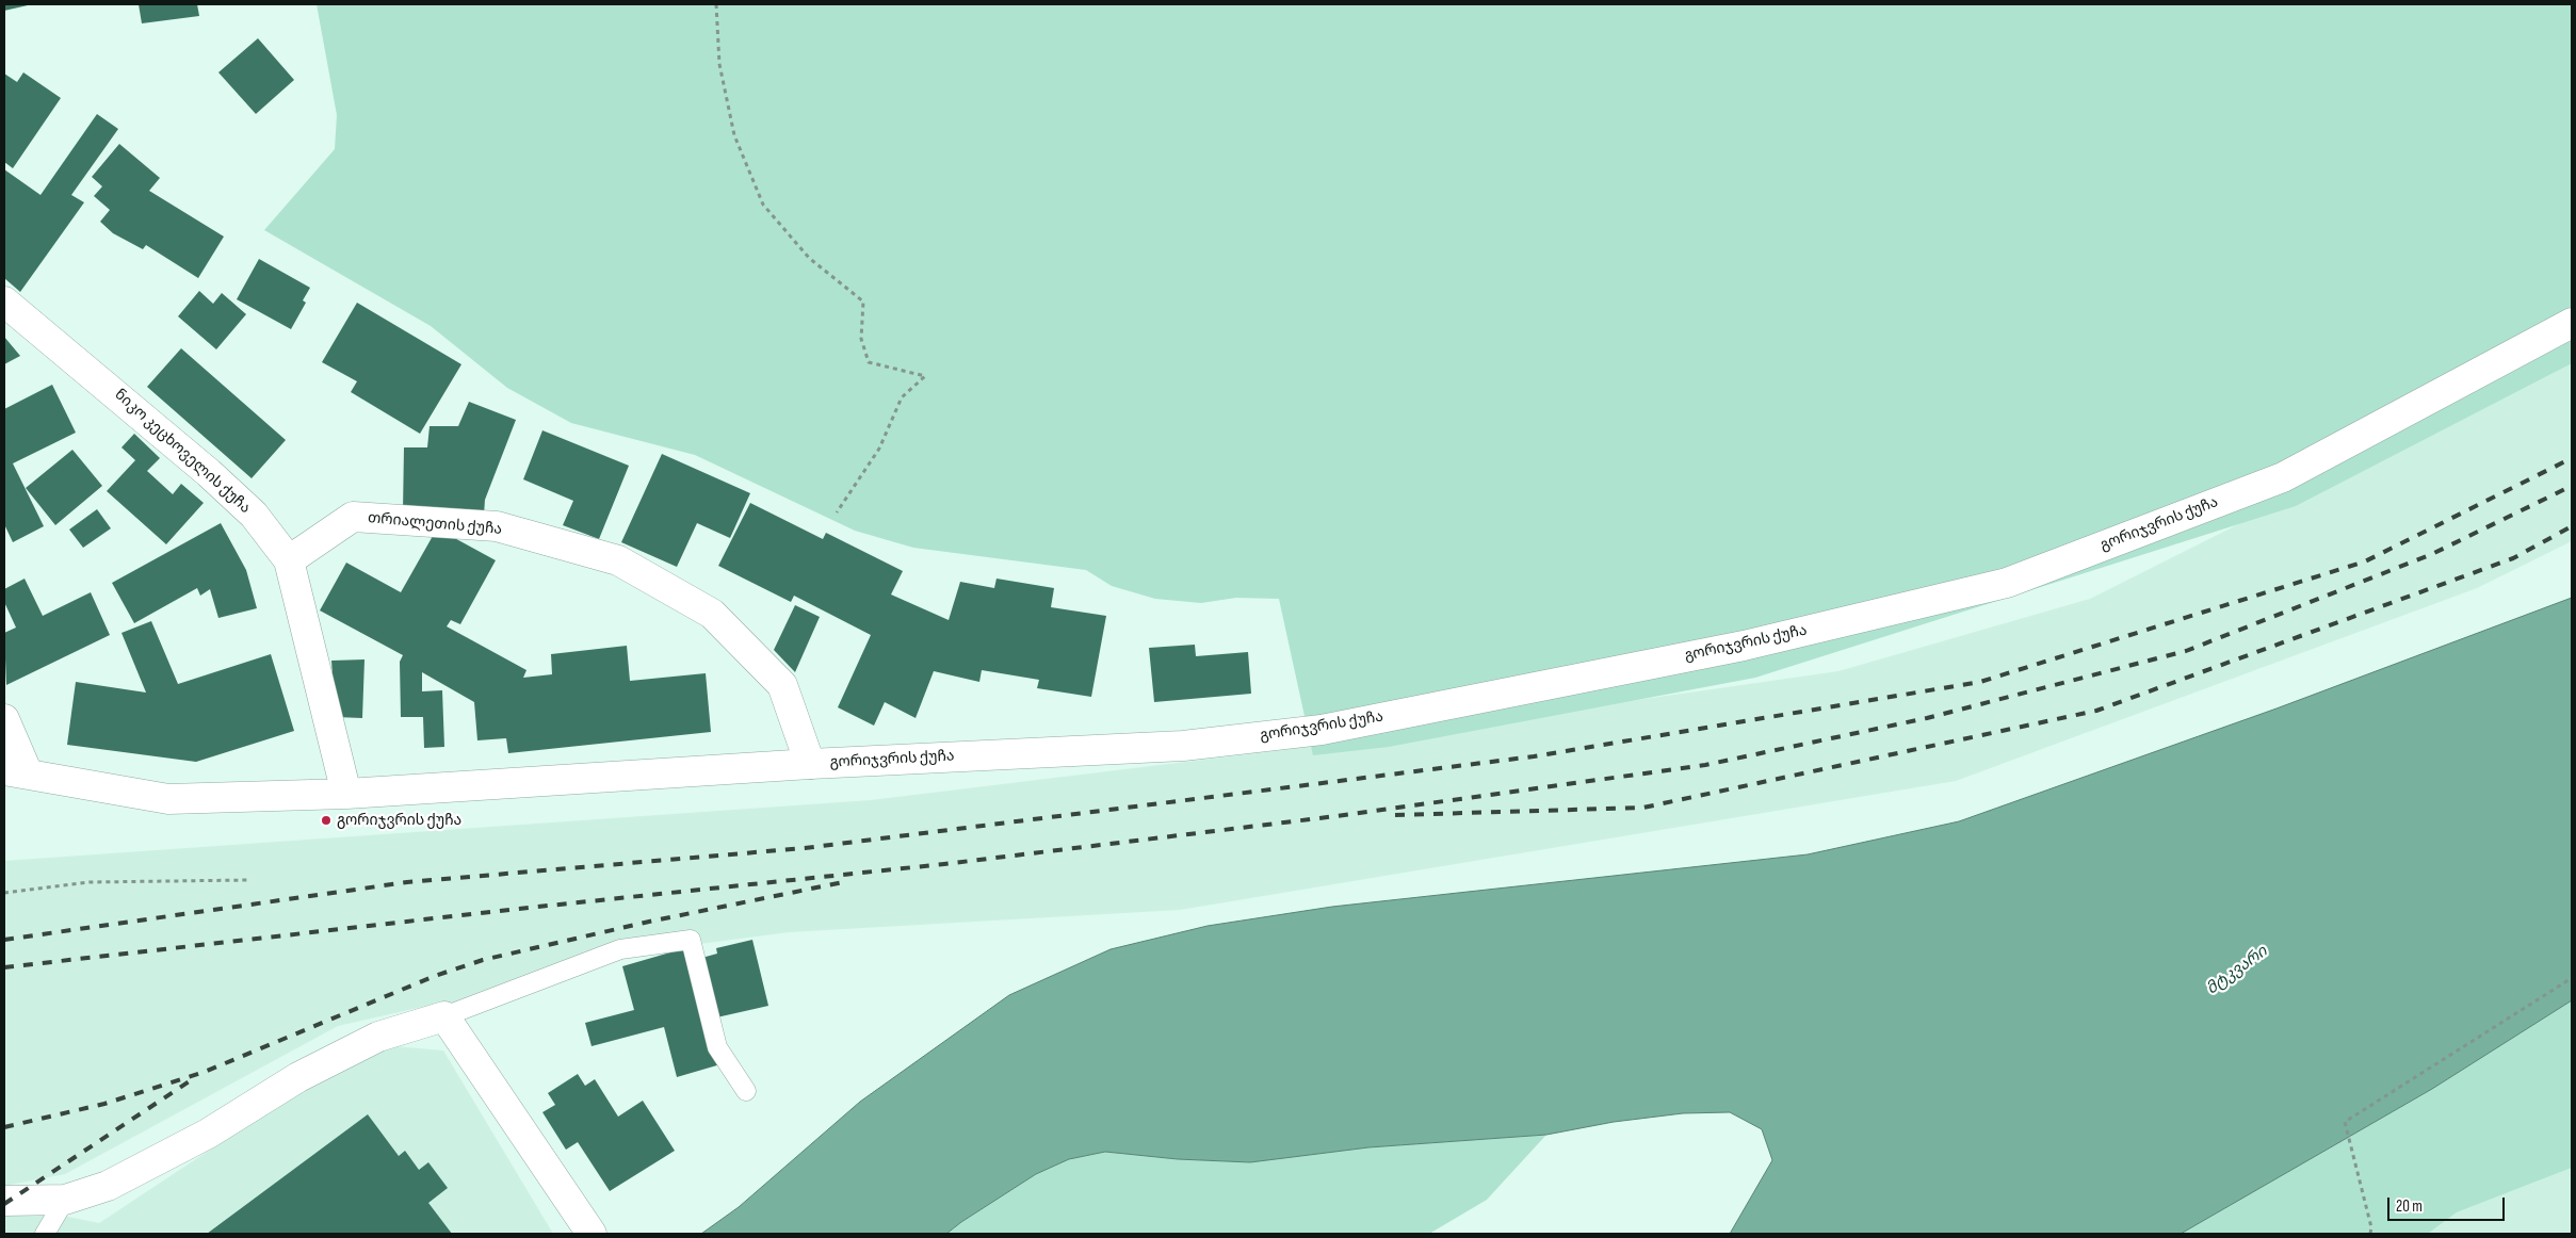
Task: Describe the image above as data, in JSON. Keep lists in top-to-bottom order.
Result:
{
  "streets": {
    "main road": ["ნიკო კეცხოველის ქუჩა", "თრიალეთის ქუჩა", "გორიჯვრის ქუჩა"]
  },
  "crossings": [
    ["ნიკო კეცხოველის ქუჩა", "თრიალეთის ქუჩა"],
    ["ნიკო კეცხოველის ქუჩა", "გორიჯვრის ქუჩა"],
    ["თრიალეთის ქუჩა", "გორიჯვრის ქუჩა"]
  ],
  "water": ["მტკვარი"],
  "places": ["გორიჯვრის ქუჩა"],
  "scale_bar": "20 m"
}
